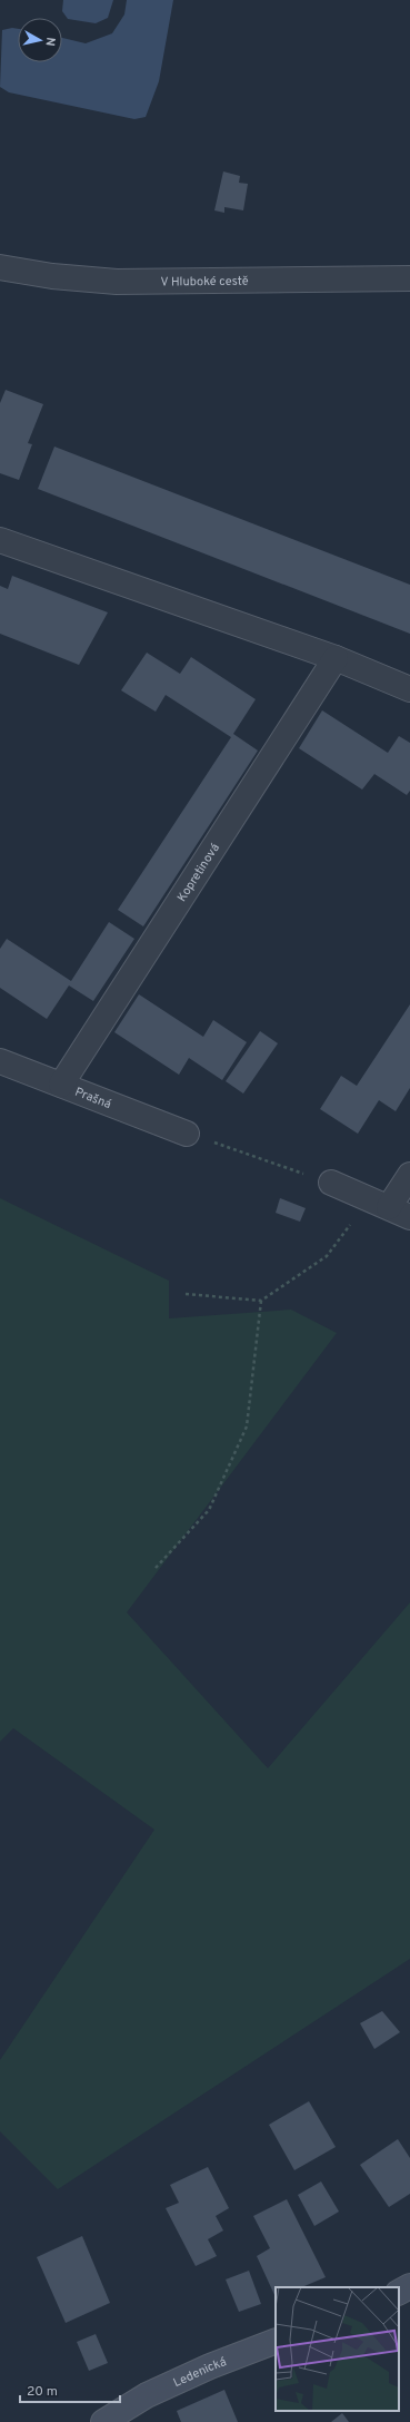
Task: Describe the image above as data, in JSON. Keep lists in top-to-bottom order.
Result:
{
  "streets": {
    "main road": ["Ledenická"],
    "street": ["V Hluboké cestě", "Kopretinová", "Prašná"]
  },
  "crossings": [
    ["Kopretinová", "Prašná"]
  ],
  "scale_bar": "20 m",
  "north": "right"
}
